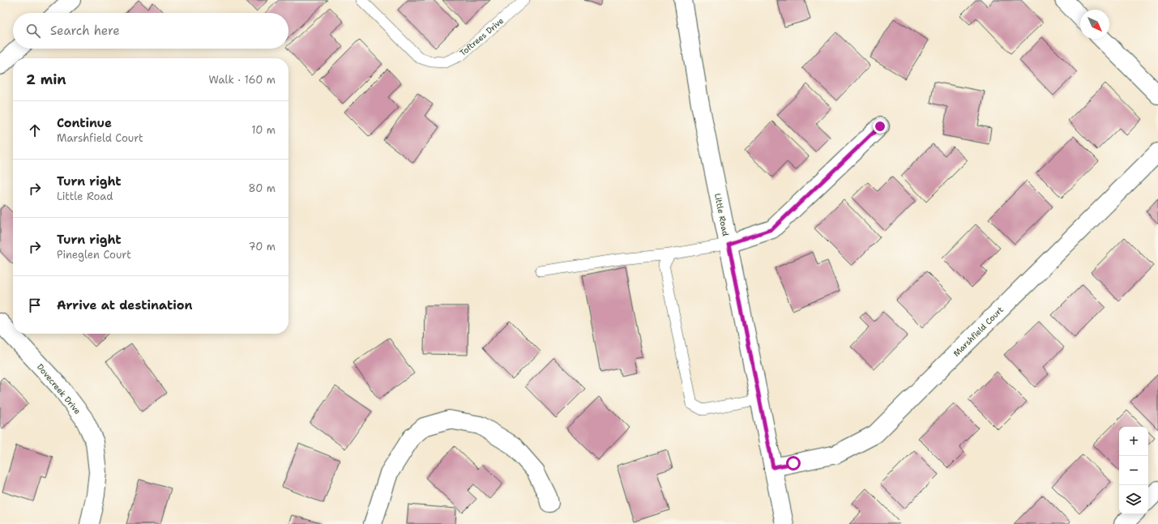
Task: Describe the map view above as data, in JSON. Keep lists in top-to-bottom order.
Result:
{
  "streets": {
    "street": ["Little Road", "Marshfield Court", "Dovecreek Drive"],
    "lane": ["Toftrees Drive"]
  },
  "crossings": [
    ["Little Road", "Marshfield Court"]
  ],
  "north": "bottom right",
  "page": {
    "search": "Search here",
    "heading": ["2 min", "Walk · 160 m"],
    "list": [
      ["Continue", "Marshfield Court", "10 m"],
      ["Turn right", "Little Road", "80 m"],
      ["Turn right", "Pineglen Court", "70 m"],
      "Arrive at destination"
    ],
    "map_buttons": ["+", "−"]
  }
}
